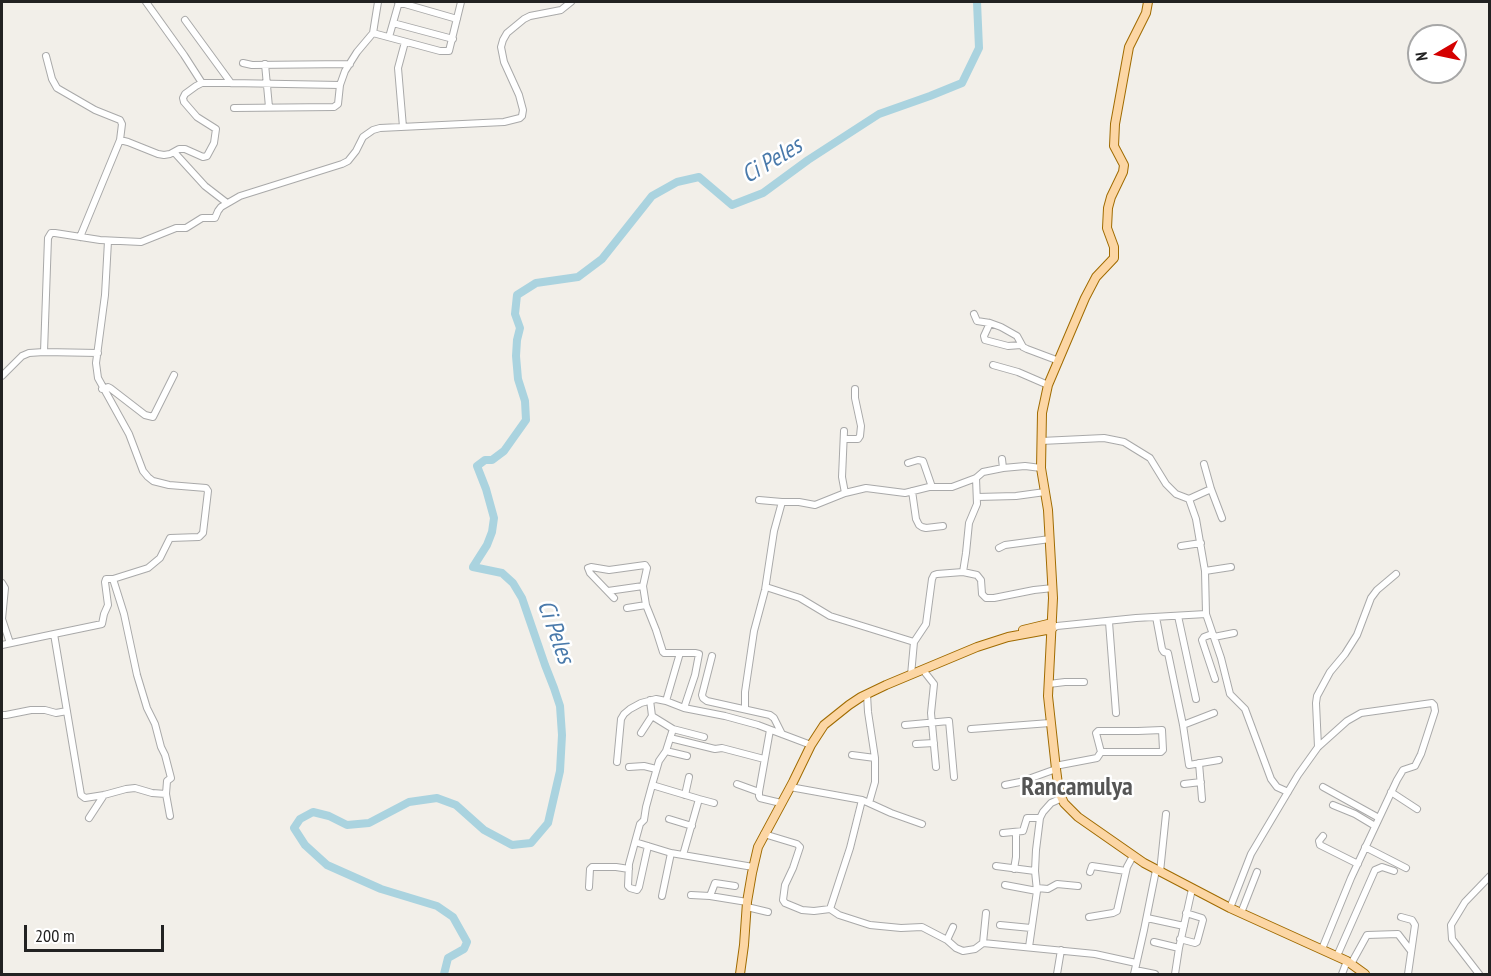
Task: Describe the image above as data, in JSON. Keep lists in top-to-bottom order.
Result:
{
  "districts": ["Rancamulya"],
  "water": ["Ci Peles"],
  "scale_bar": "200 m",
  "north": "left"
}
